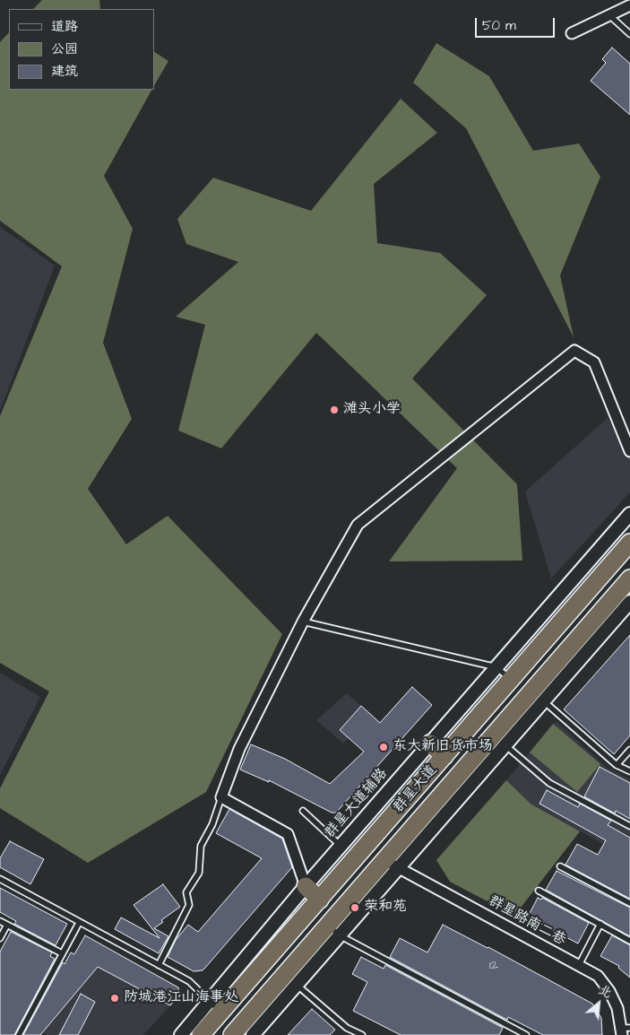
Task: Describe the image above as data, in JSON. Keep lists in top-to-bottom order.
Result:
{
  "streets": {
    "highway": ["群星大道"],
    "street": ["群星大道辅路", "群星路南二巷"]
  },
  "crossings": [
    ["群星大道", "群星大道辅路"],
    ["群星大道", "群星路南二巷"]
  ],
  "places": [
    "滩头小学",
    "东大新旧货市场",
    "荣和苑",
    "防城港江山海事处"
  ],
  "house_numbers": ["12"],
  "legend": ["道路", "公园", "建筑"],
  "scale_bar": "50 m",
  "north": "top right"
}
